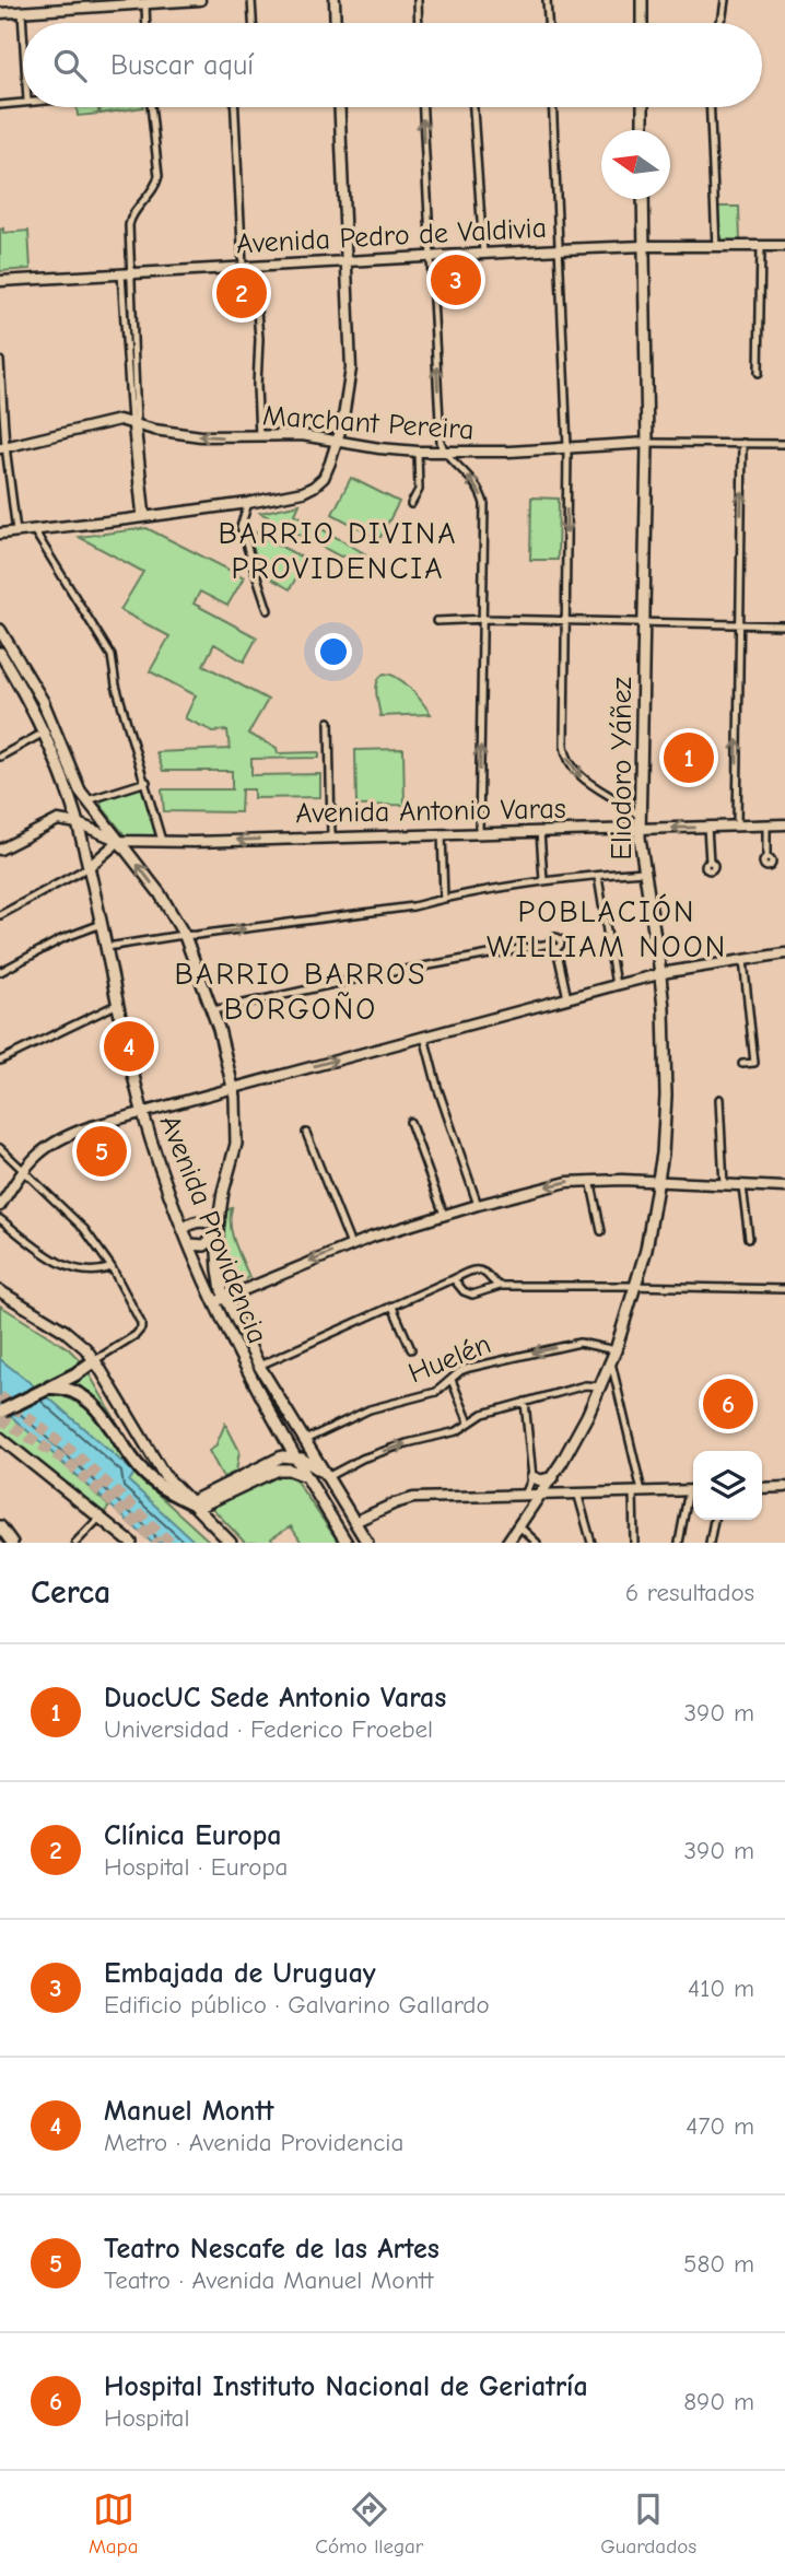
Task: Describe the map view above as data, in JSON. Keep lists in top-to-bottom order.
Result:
{
  "streets": {
    "main road": ["Eliodoro Yáñez", "Avenida Providencia"],
    "street": [
      "Avenida Pedro de Valdivia",
      "Marchant Pereira",
      "Avenida Antonio Varas",
      "Huelén"
    ]
  },
  "crossings": [
    ["Avenida Pedro de Valdivia", "Eliodoro Yáñez"],
    ["Marchant Pereira", "Eliodoro Yáñez"],
    ["Eliodoro Yáñez", "Avenida Antonio Varas"],
    ["Eliodoro Yáñez", "Huelén"],
    ["Avenida Antonio Varas", "Avenida Providencia"],
    ["Avenida Providencia", "Huelén"]
  ],
  "one_way": ["Avenida Antonio Varas"],
  "districts": ["BARRIO DIVINA PROVIDENCIA", "POBLACIÓN WILLIAM NOON", "BARRIO BARROS BORGOÑO"],
  "north": "left",
  "page": {
    "search": "Buscar aquí",
    "pins": [
      "3",
      "2",
      "1",
      "4",
      "5",
      "6"
    ],
    "heading": ["Cerca", "6 resultados"],
    "list": [
      {
        "mark": "1",
        "name": "DuocUC Sede Antonio Varas",
        "note": "Universidad · Federico Froebel",
        "value": "390 m"
      },
      {
        "mark": "2",
        "name": "Clínica Europa",
        "note": "Hospital · Europa",
        "value": "390 m"
      },
      {
        "mark": "3",
        "name": "Embajada de Uruguay",
        "note": "Edificio público · Galvarino Gallardo",
        "value": "410 m"
      },
      {
        "mark": "4",
        "name": "Manuel Montt",
        "note": "Metro · Avenida Providencia",
        "value": "470 m"
      },
      {
        "mark": "5",
        "name": "Teatro Nescafe de las Artes",
        "note": "Teatro · Avenida Manuel Montt",
        "value": "580 m"
      },
      {
        "mark": "6",
        "name": "Hospital Instituto Nacional de Geriatría",
        "note": "Hospital",
        "value": "890 m"
      }
    ],
    "nav": ["Mapa", "Cómo llegar", "Guardados"]
  }
}
